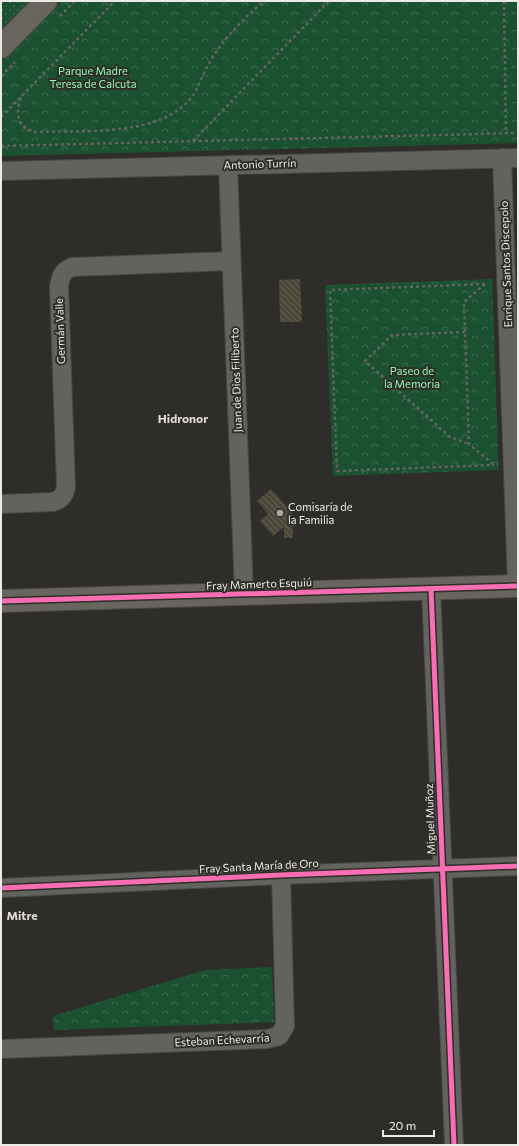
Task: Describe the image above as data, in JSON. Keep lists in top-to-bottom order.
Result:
{
  "streets": {
    "street": [
      "Antonio Turrín",
      "Enrique Santos Discepolo",
      "Germán Valle",
      "Juan de Dios Filiberto",
      "Fray Mamerto Esquiú",
      "Miguel Muñoz",
      "Fray Santa María de Oro",
      "Esteban Echevarría"
    ]
  },
  "crossings": [
    ["Antonio Turrín", "Enrique Santos Discepolo"],
    ["Antonio Turrín", "Juan de Dios Filiberto"],
    ["Enrique Santos Discepolo", "Fray Mamerto Esquiú"],
    ["Germán Valle", "Juan de Dios Filiberto"],
    ["Juan de Dios Filiberto", "Fray Mamerto Esquiú"],
    ["Fray Mamerto Esquiú", "Miguel Muñoz"],
    ["Miguel Muñoz", "Fray Santa María de Oro"],
    ["Fray Santa María de Oro", "Esteban Echevarría"]
  ],
  "districts": ["Hidronor", "Mitre"],
  "parks": ["Parque Madre Teresa de Calcuta", "Paseo de la Memoria"],
  "places": ["Comisaría de la Familia"],
  "scale_bar": "20 m"
}
